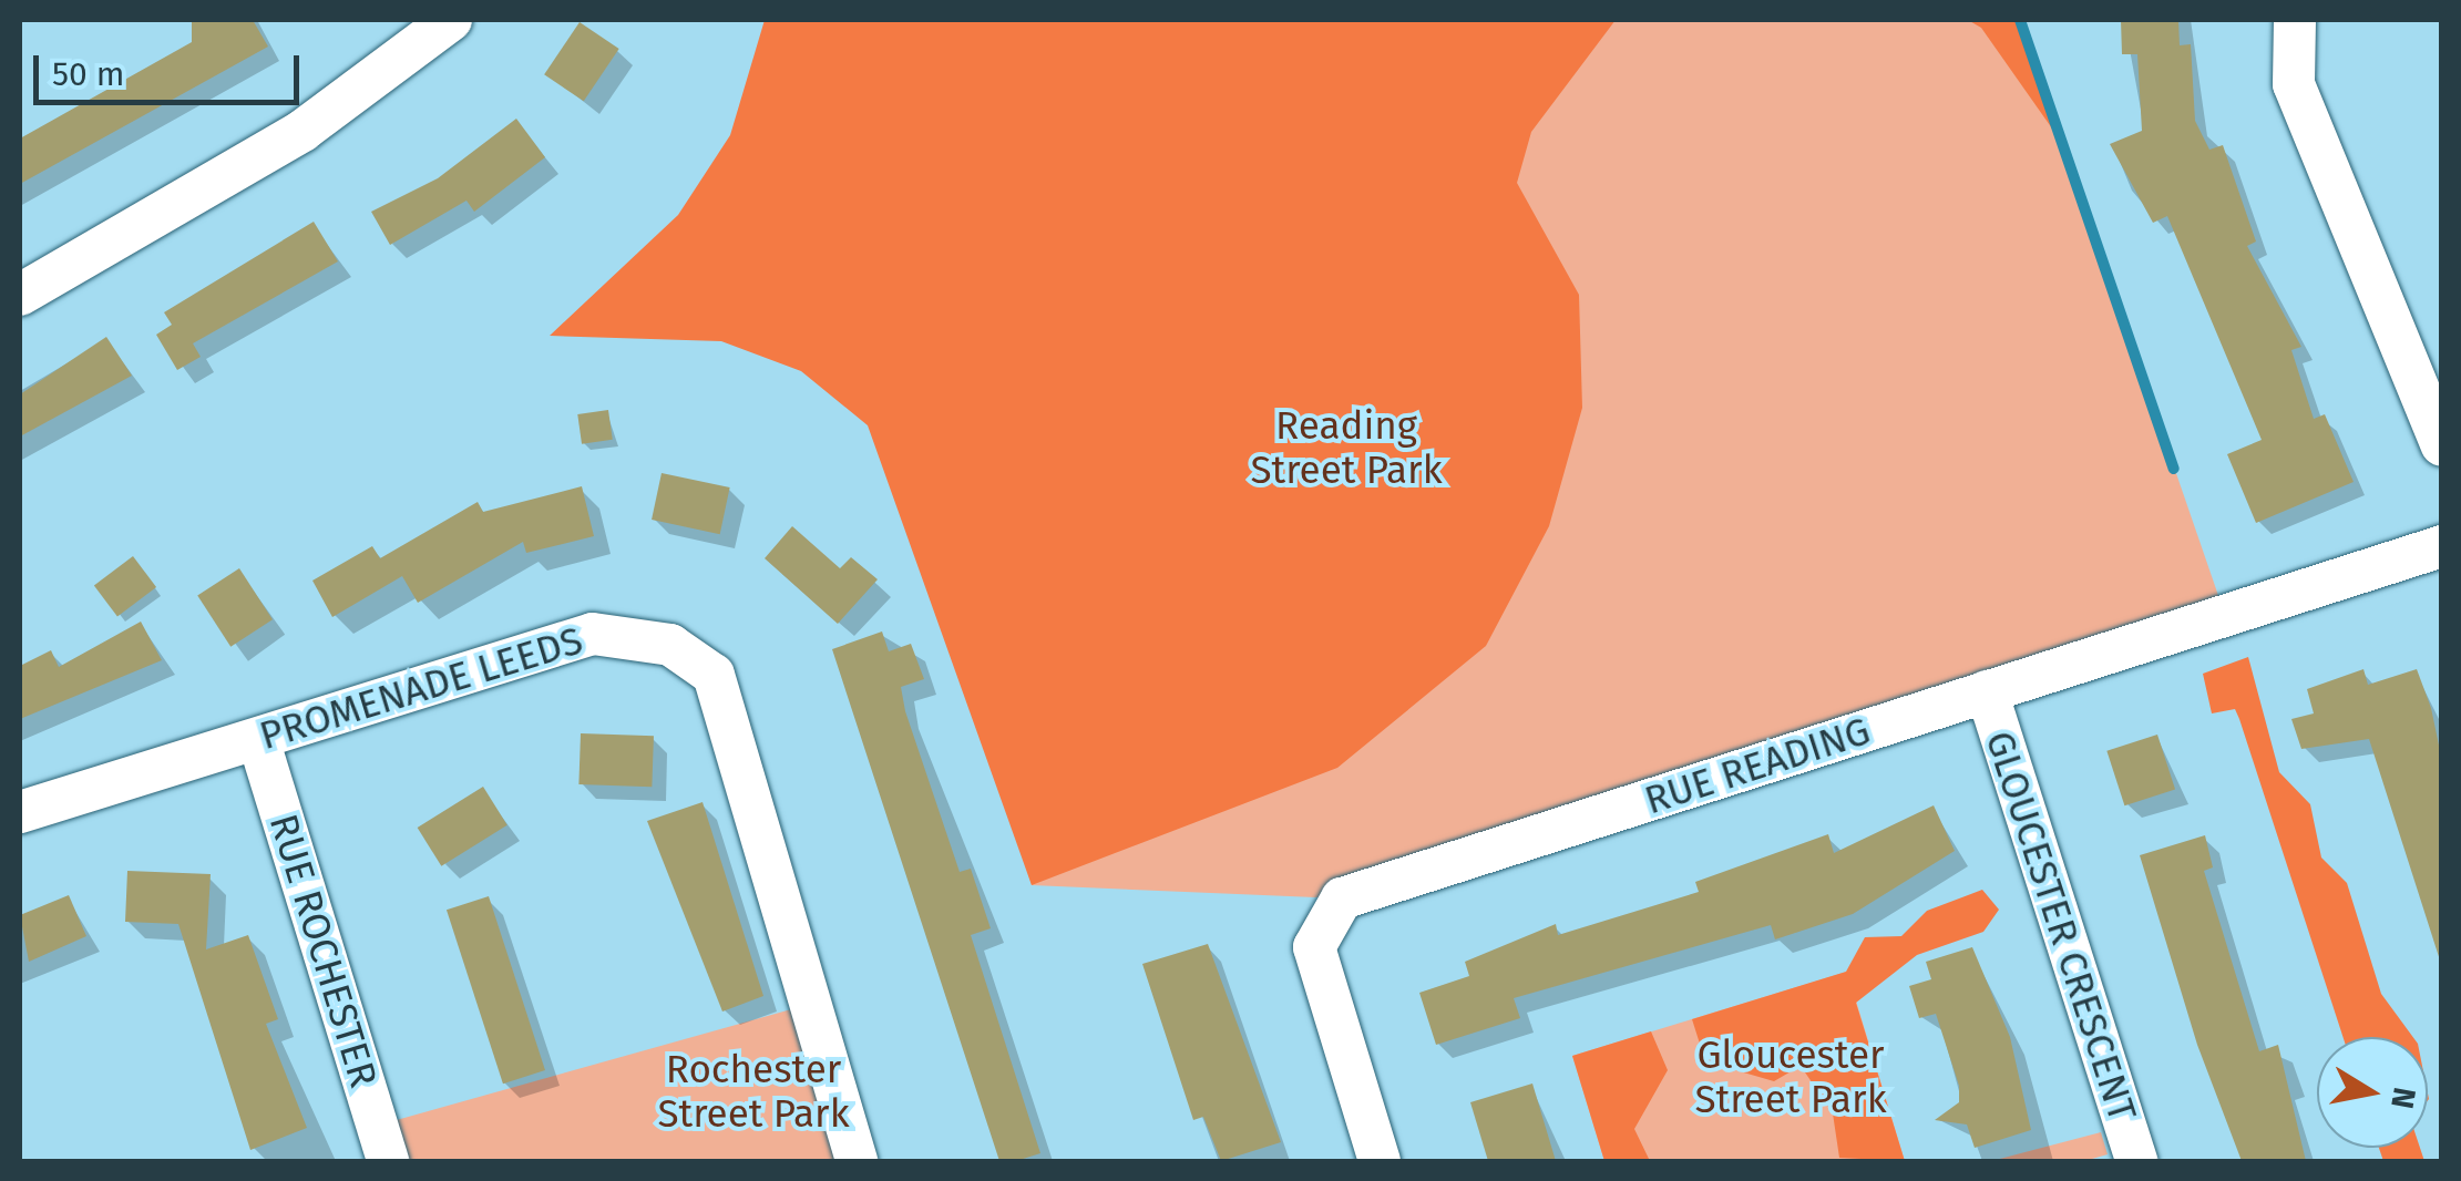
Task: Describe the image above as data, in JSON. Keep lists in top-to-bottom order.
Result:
{
  "streets": {
    "street": [
      "PROMENADE LEEDS",
      "RUE READING",
      "GLOUCESTER CRESCENT",
      "RUE ROCHESTER"
    ]
  },
  "crossings": [
    ["PROMENADE LEEDS", "RUE ROCHESTER"],
    ["RUE READING", "GLOUCESTER CRESCENT"]
  ],
  "parks": ["Reading Street Park", "Gloucester Street Park", "Rochester Street Park"],
  "scale_bar": "50 m",
  "north": "right"
}
